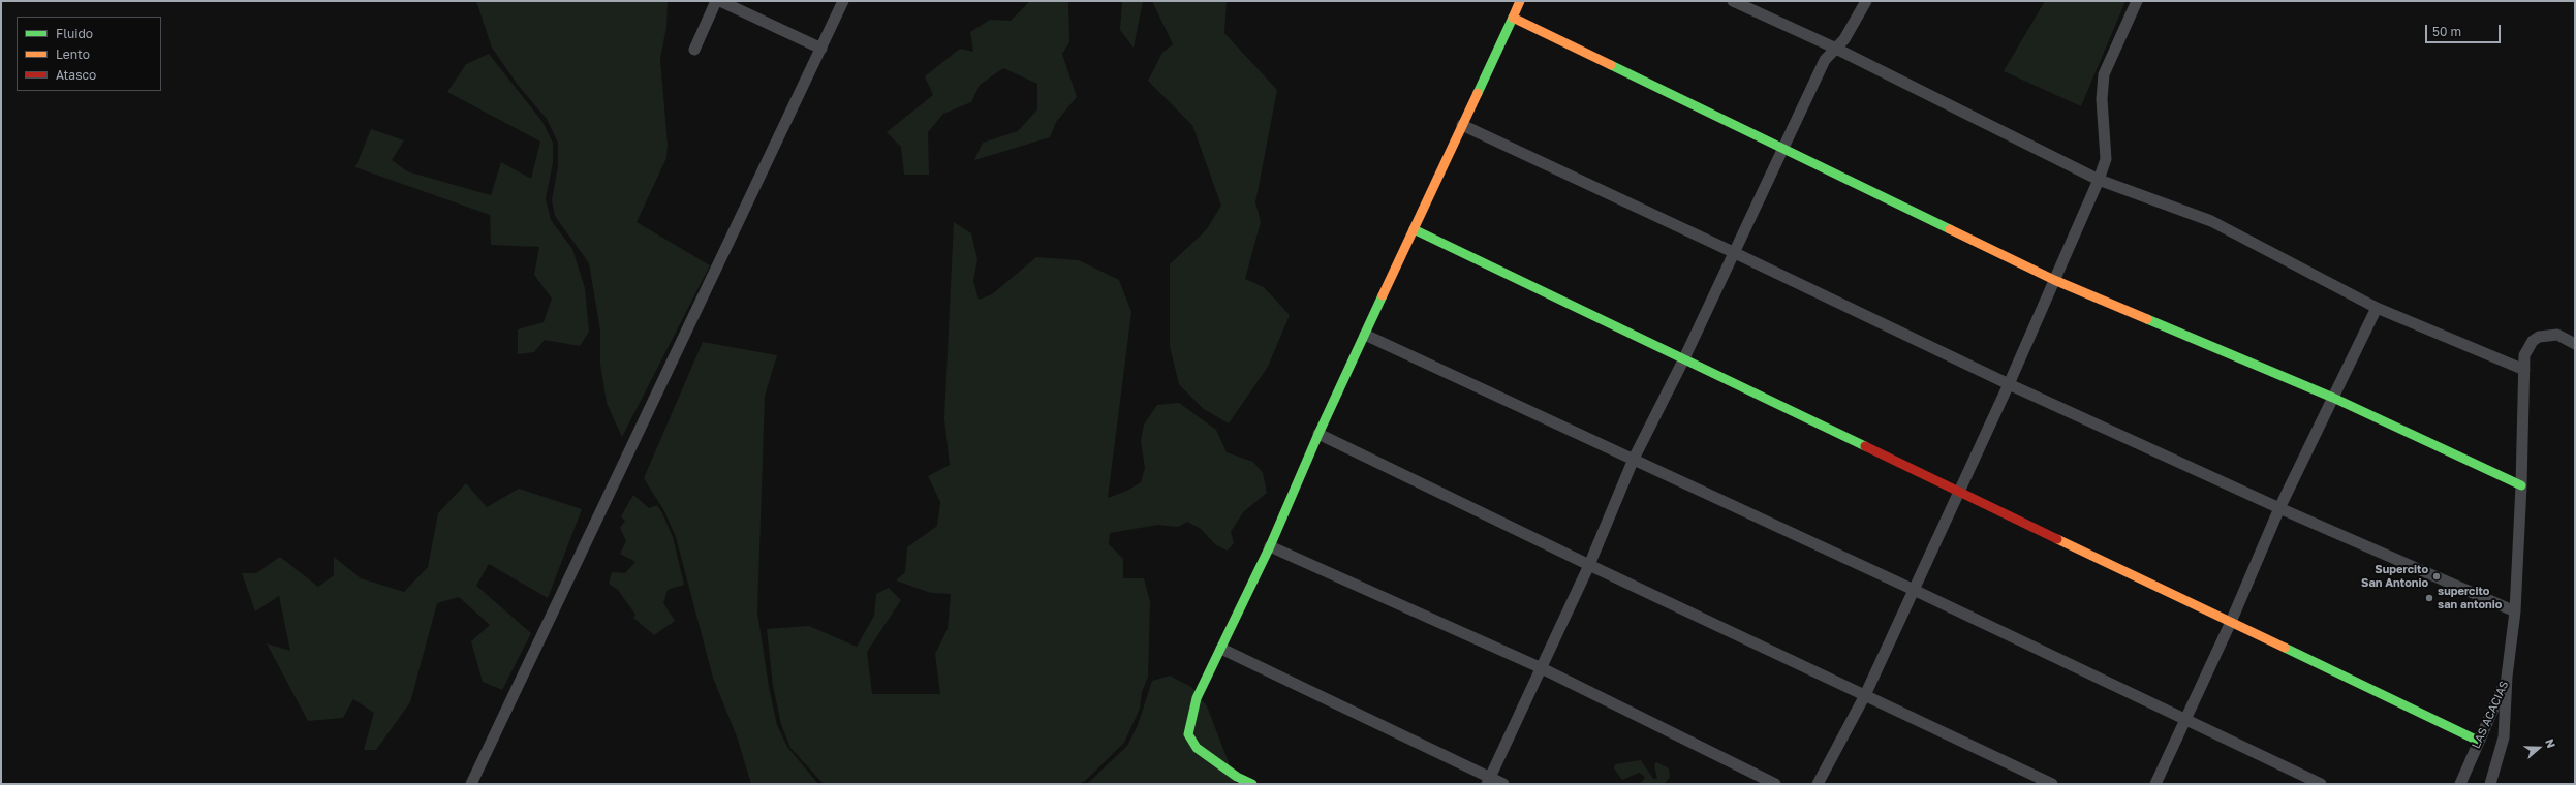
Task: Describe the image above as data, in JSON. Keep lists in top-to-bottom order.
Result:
{
  "streets": {
    "street": ["LAS ACACIAS"]
  },
  "places": ["Supercito San Antonio", "supercito san antonio"],
  "legend": ["Fluido", "Lento", "Atasco"],
  "scale_bar": "50 m",
  "north": "right"
}
